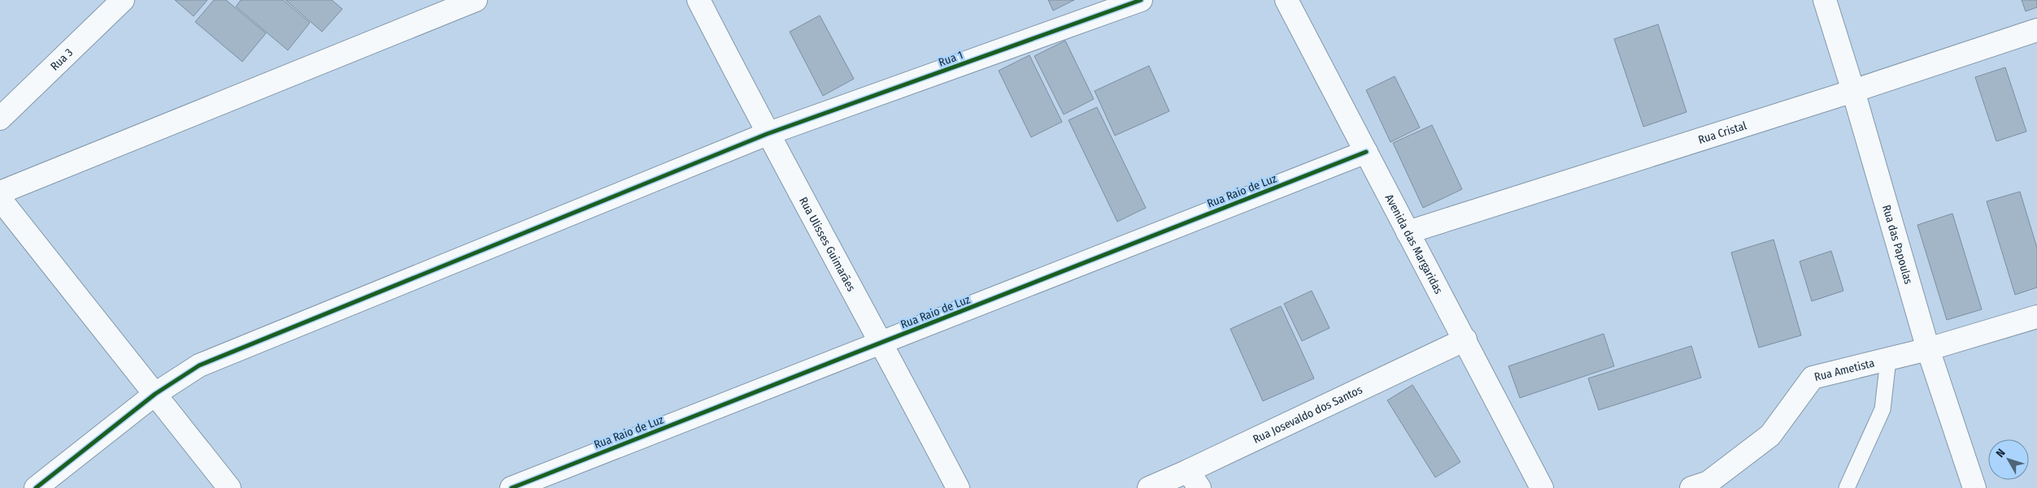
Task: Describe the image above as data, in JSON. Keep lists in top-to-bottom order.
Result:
{
  "streets": {
    "street": [
      "Rua 1",
      "Rua 3",
      "Rua Cristal",
      "Rua Raio de Luz",
      "Avenida das Margaridas",
      "Rua Ulisses Guimarães",
      "Rua das Papoulas",
      "Rua Ametista",
      "Rua Josevaldo dos Santos"
    ]
  },
  "crossings": [
    ["Rua 1", "Rua Ulisses Guimarães"],
    ["Rua Cristal", "Avenida das Margaridas"],
    ["Rua Cristal", "Rua das Papoulas"],
    ["Rua Raio de Luz", "Avenida das Margaridas"],
    ["Rua Raio de Luz", "Rua Ulisses Guimarães"],
    ["Avenida das Margaridas", "Rua Josevaldo dos Santos"],
    ["Rua das Papoulas", "Rua Ametista"]
  ],
  "north": "top left"
}
